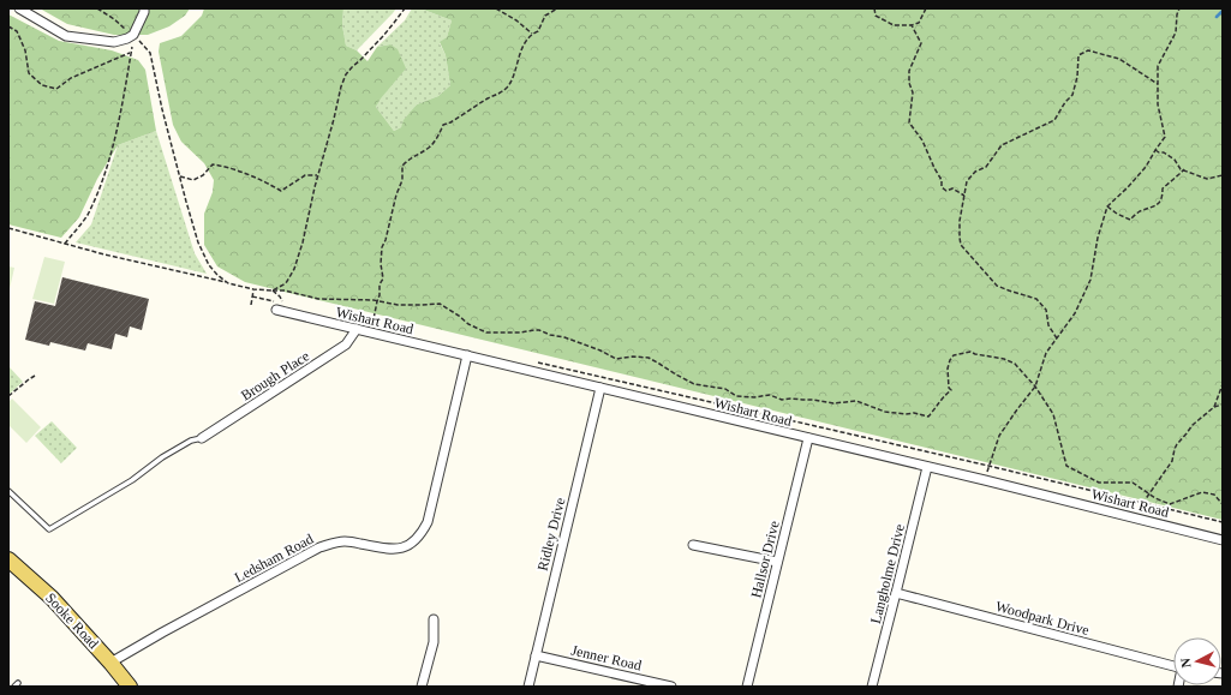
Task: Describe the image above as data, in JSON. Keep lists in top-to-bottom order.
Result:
{
  "streets": {
    "main road": ["Sooke Road"],
    "street": [
      "Wishart Road",
      "Brough Place",
      "Ridley Drive",
      "Ledsham Road",
      "Hallsor Drive",
      "Langholme Drive",
      "Woodpark Drive",
      "Jenner Road"
    ]
  },
  "crossings": [
    ["Wishart Road", "Brough Place"],
    ["Wishart Road", "Ridley Drive"],
    ["Wishart Road", "Ledsham Road"],
    ["Wishart Road", "Hallsor Drive"],
    ["Wishart Road", "Langholme Drive"],
    ["Ridley Drive", "Jenner Road"],
    ["Ledsham Road", "Sooke Road"],
    ["Langholme Drive", "Woodpark Drive"]
  ],
  "north": "left"
}
